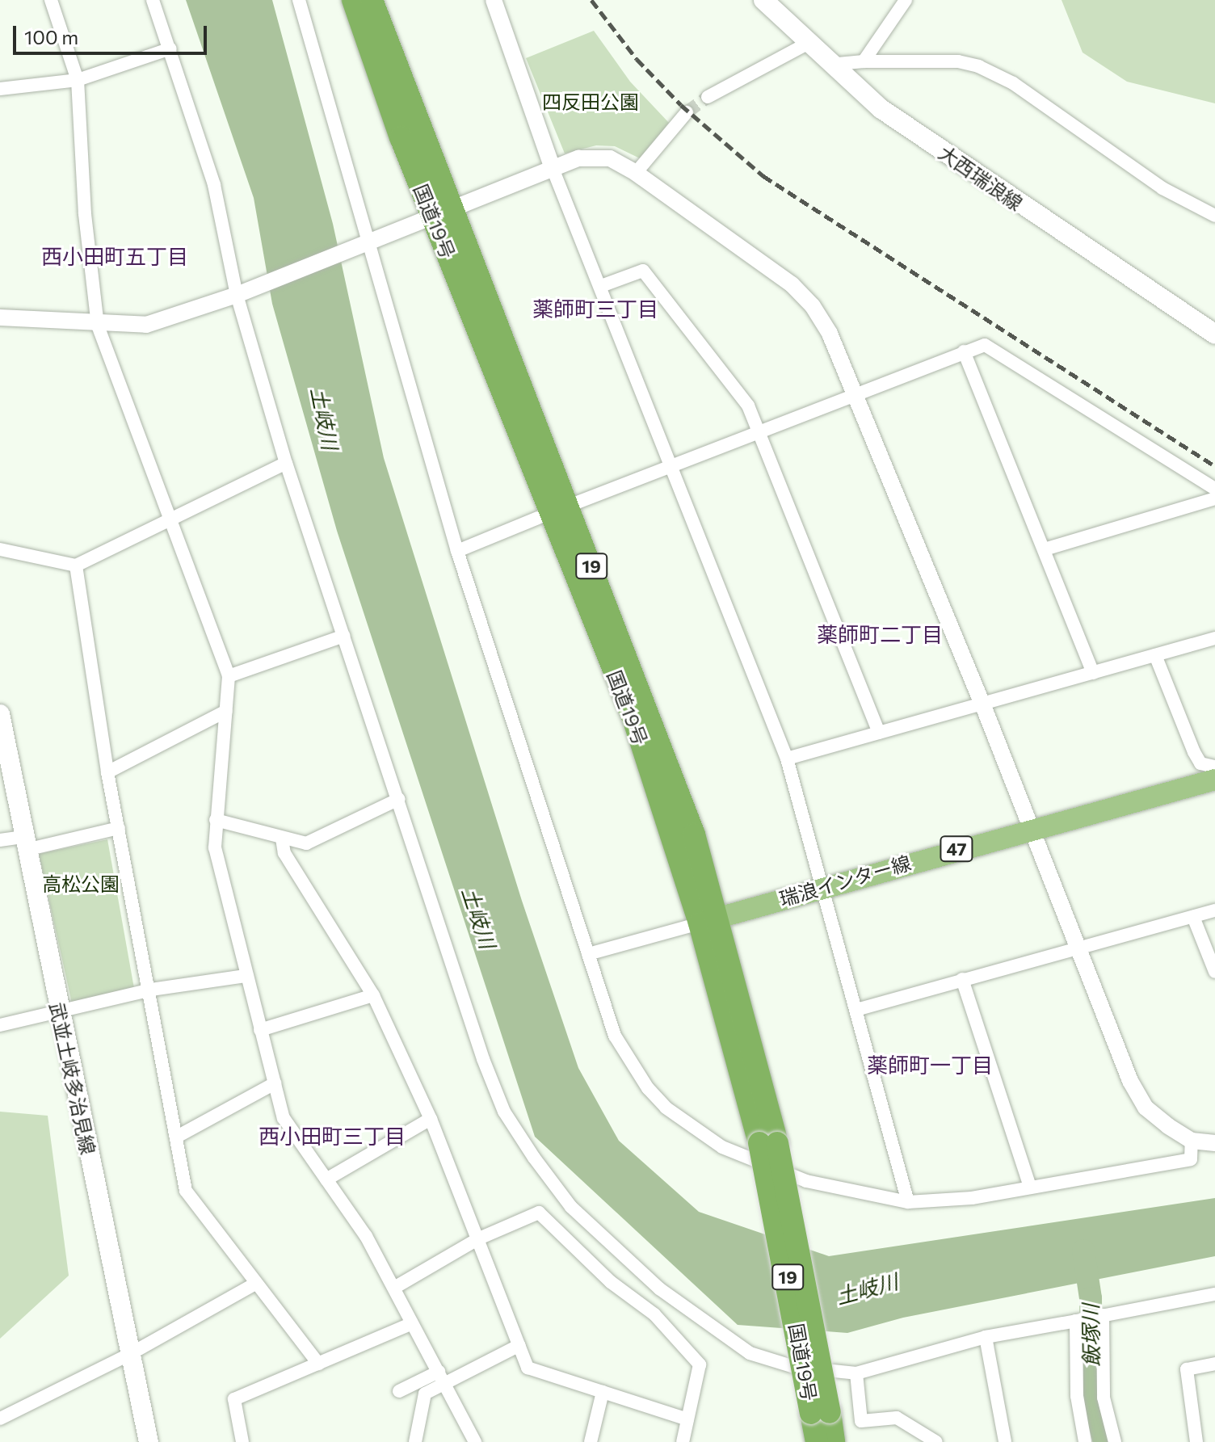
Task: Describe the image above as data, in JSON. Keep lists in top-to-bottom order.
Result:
{
  "streets": {
    "highway": ["国道19号", "19"],
    "main road": [
      "大西瑞浪線",
      "47",
      "瑞浪インター線",
      "武並土岐多治見線"
    ]
  },
  "crossings": [
    ["国道19号", "瑞浪インター線"]
  ],
  "districts": [
    "西小田町五丁目",
    "薬師町三丁目",
    "薬師町二丁目",
    "薬師町一丁目",
    "西小田町三丁目"
  ],
  "water": ["土岐川", "飯塚川"],
  "parks": ["四反田公園", "高松公園"],
  "scale_bar": "100 m"
}
